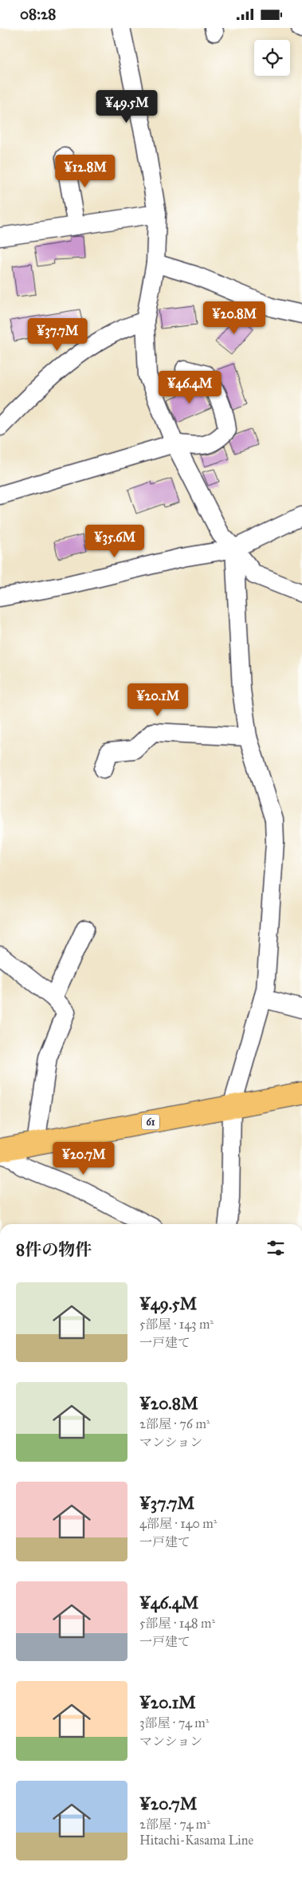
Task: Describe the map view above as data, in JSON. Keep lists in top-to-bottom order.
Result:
{
  "streets": {
    "main road": ["61"]
  },
  "page": {
    "status": "08:28",
    "price": [
      "¥49.5M",
      "¥12.8M",
      "¥20.8M",
      "¥37.7M",
      "¥46.4M",
      "¥35.6M",
      "¥20.1M",
      "¥20.7M"
    ],
    "heading": "8件の物件",
    "list": [
      {
        "name": "¥49.5M",
        "note": "5部屋 · 143 m² · 一戸建て"
      },
      {
        "name": "¥20.8M",
        "note": "2部屋 · 76 m² · マンション"
      },
      {
        "name": "¥37.7M",
        "note": "4部屋 · 140 m² · 一戸建て"
      },
      {
        "name": "¥46.4M",
        "note": "5部屋 · 148 m² · 一戸建て"
      },
      {
        "name": "¥20.1M",
        "note": "3部屋 · 74 m² · マンション"
      },
      {
        "name": "¥20.7M",
        "note": "2部屋 · 74 m² · Hitachi-Kasama Line"
      }
    ]
  }
}
